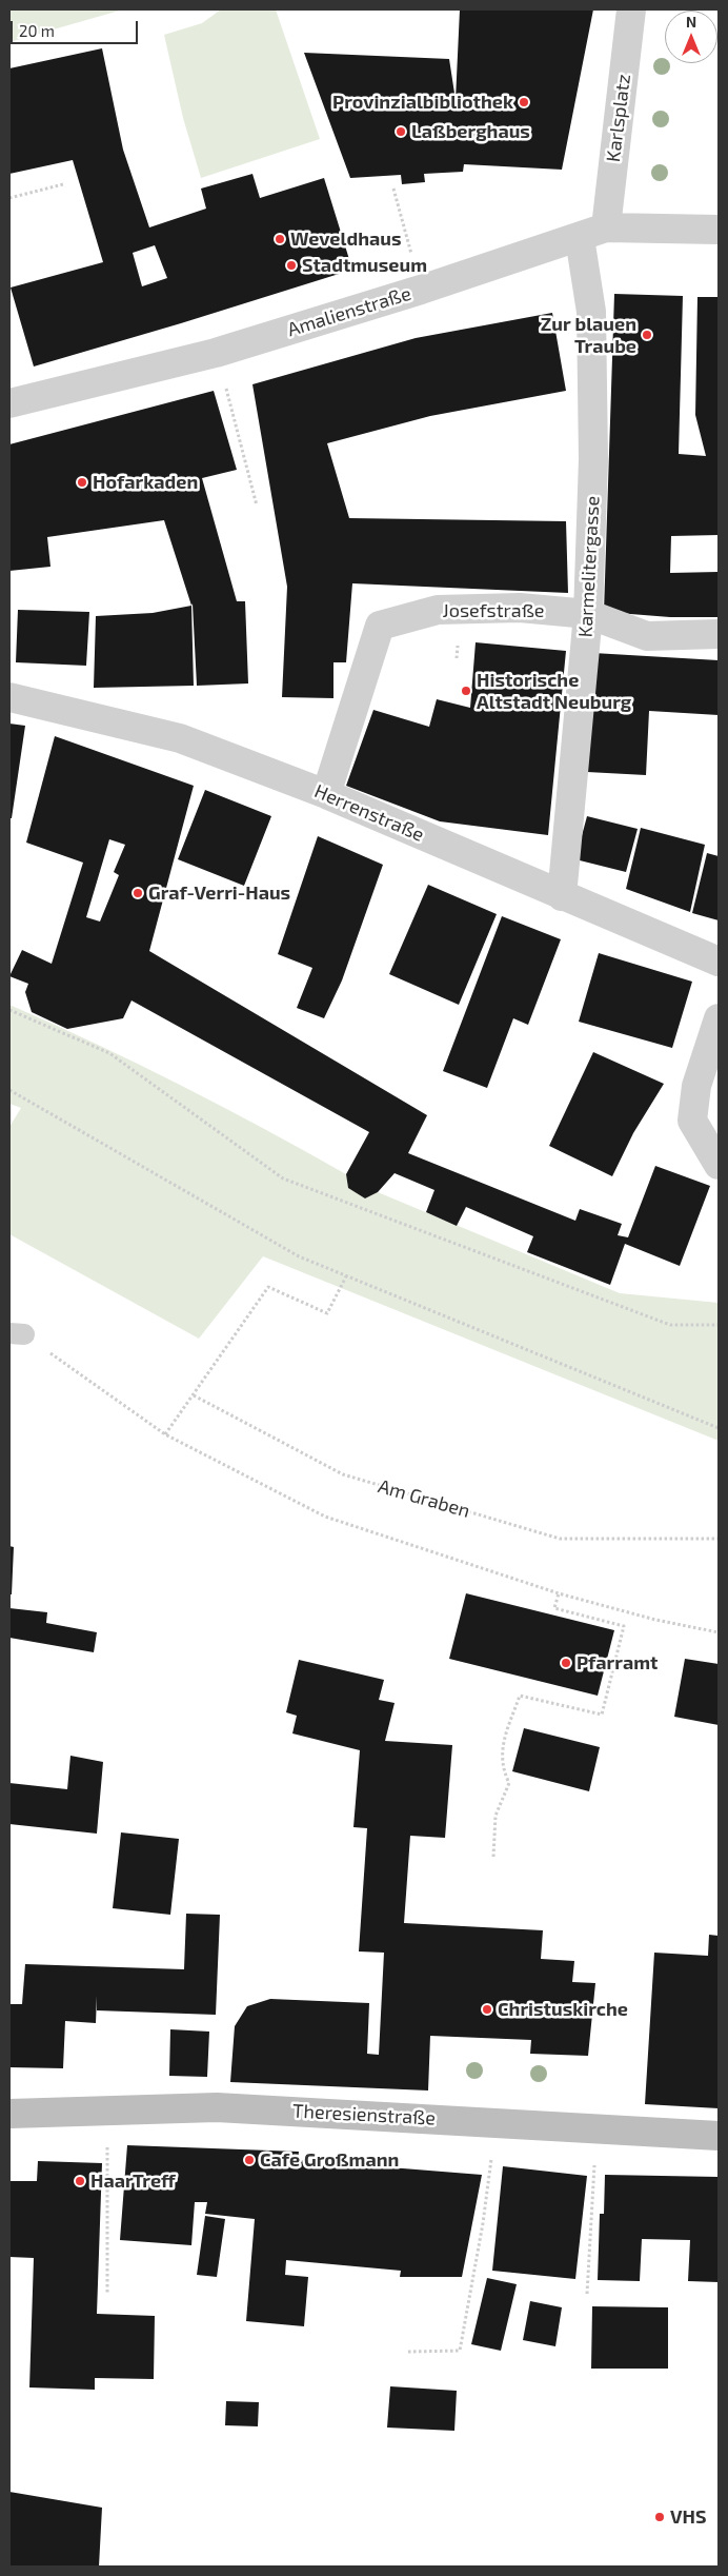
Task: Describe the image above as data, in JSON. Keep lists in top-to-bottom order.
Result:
{
  "streets": {
    "main road": ["Theresienstraße"],
    "street": [
      "Karlsplatz",
      "Amalienstraße",
      "Karmelitergasse",
      "Josefstraße",
      "Herrenstraße"
    ],
    "path": ["Am Graben"]
  },
  "crossings": [
    ["Karlsplatz", "Amalienstraße"],
    ["Amalienstraße", "Karmelitergasse"],
    ["Karmelitergasse", "Josefstraße"],
    ["Karmelitergasse", "Herrenstraße"],
    ["Josefstraße", "Herrenstraße"]
  ],
  "places": [
    "Provinzialbibliothek",
    "Laßberghaus",
    "Weveldhaus",
    "Stadtmuseum",
    "Zur blauen Traube",
    "Hofarkaden",
    "Historische Altstadt Neuburg",
    "Graf-Verri-Haus",
    "Pfarramt",
    "Christuskirche",
    "Cafe Großmann",
    "HaarTreff",
    "VHS"
  ],
  "scale_bar": "20 m",
  "north": "top"
}
